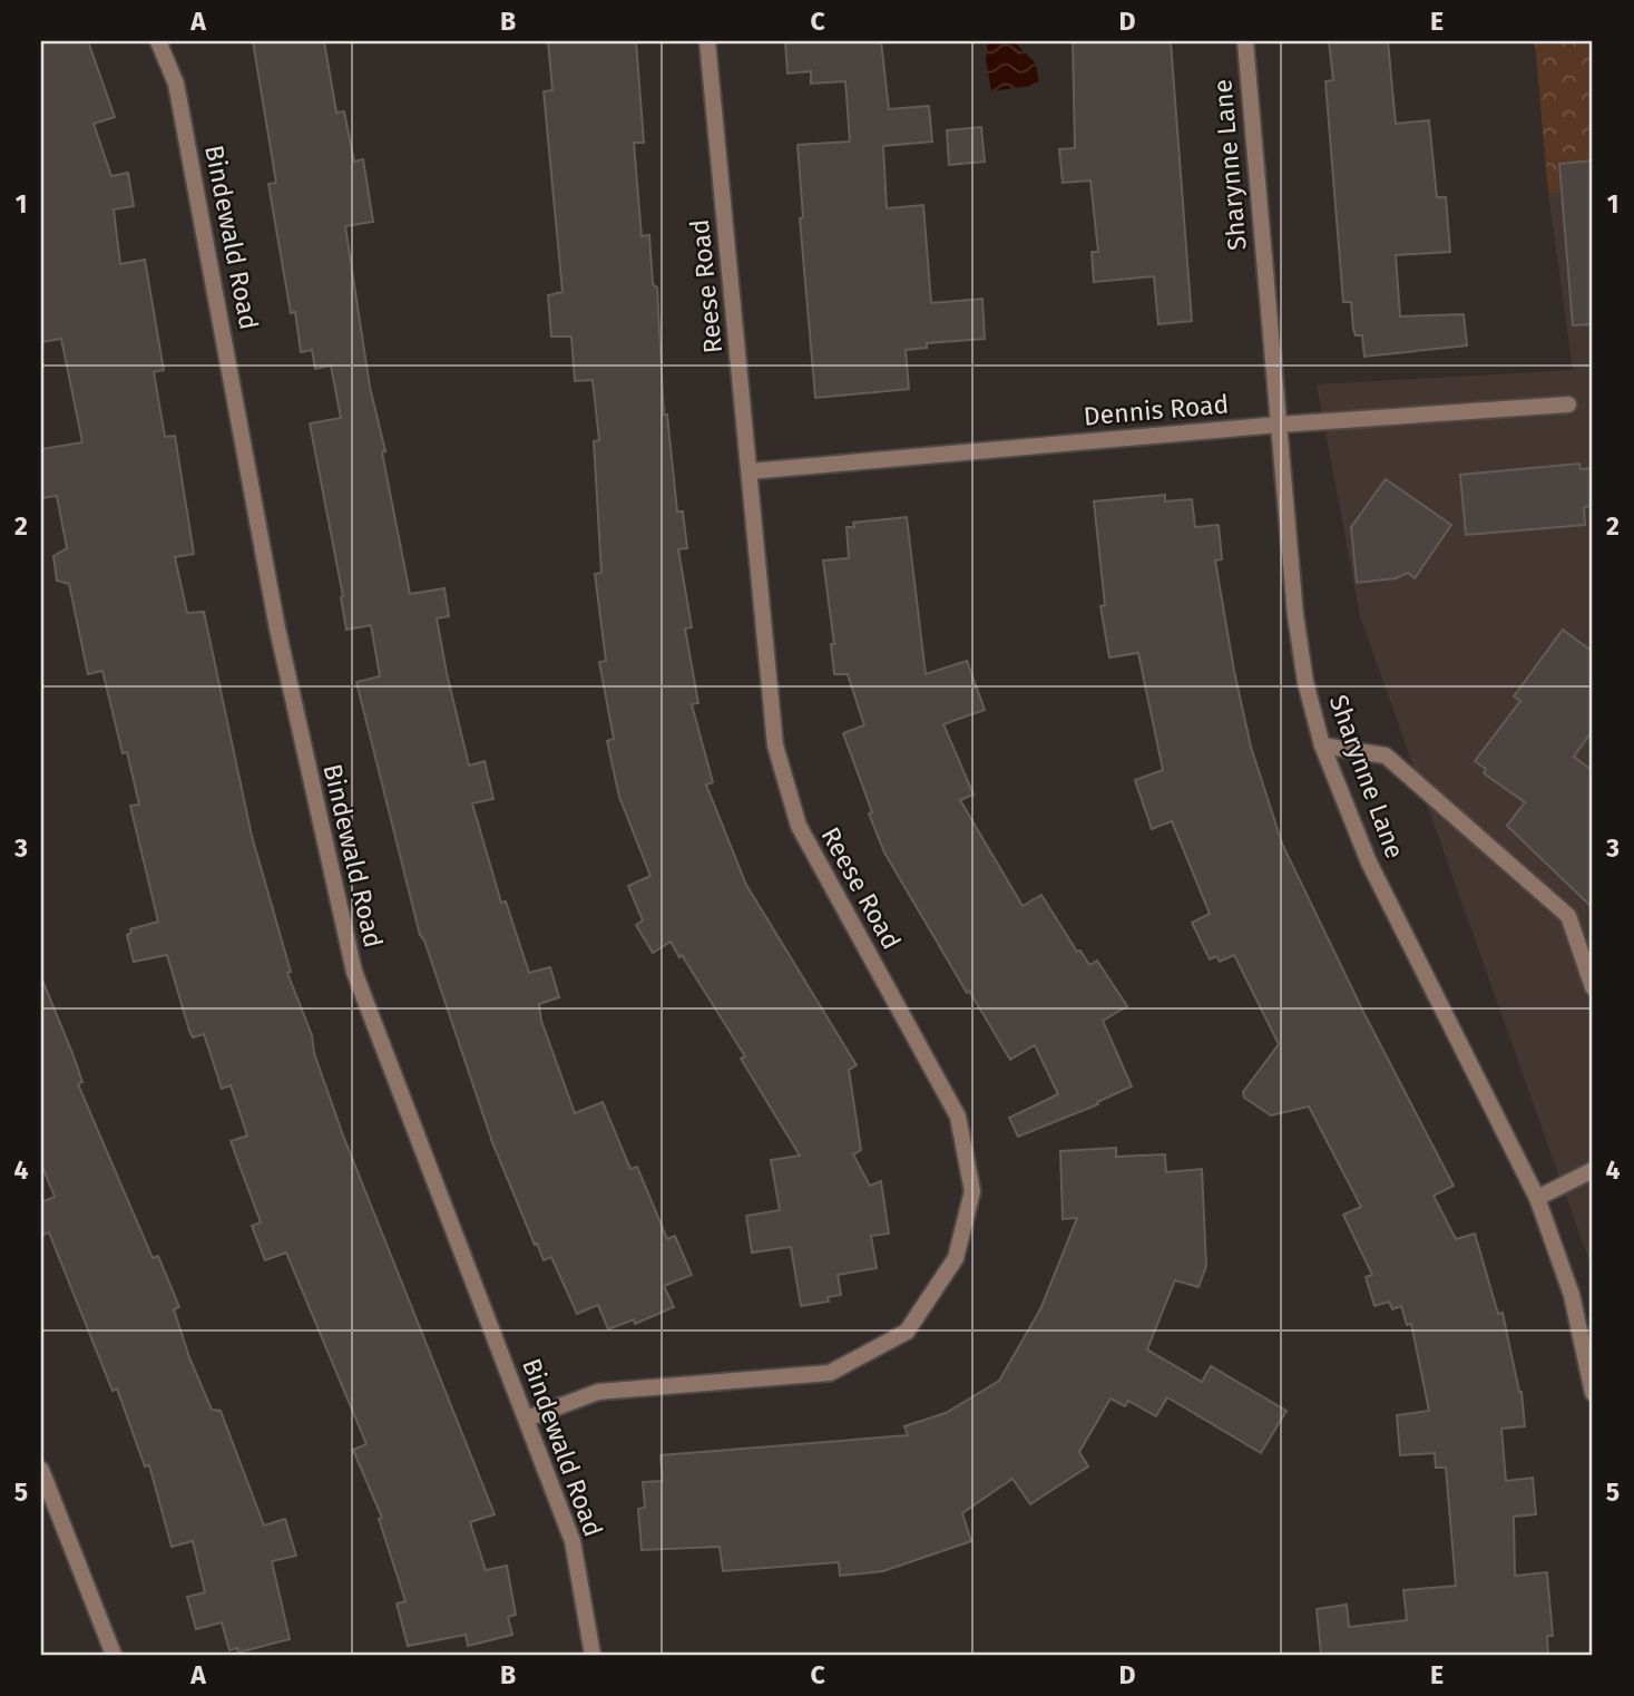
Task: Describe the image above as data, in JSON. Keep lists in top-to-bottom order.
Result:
{
  "streets": {
    "street": [
      "Sharynne Lane",
      "Bindewald Road",
      "Reese Road",
      "Dennis Road"
    ]
  },
  "crossings": [
    ["Sharynne Lane", "Dennis Road"],
    ["Bindewald Road", "Reese Road"],
    ["Reese Road", "Dennis Road"]
  ],
  "grid": {
    "columns": [
      "A",
      "B",
      "C",
      "D",
      "E"
    ],
    "rows": [
      "1",
      "2",
      "3",
      "4",
      "5"
    ]
  }
}
